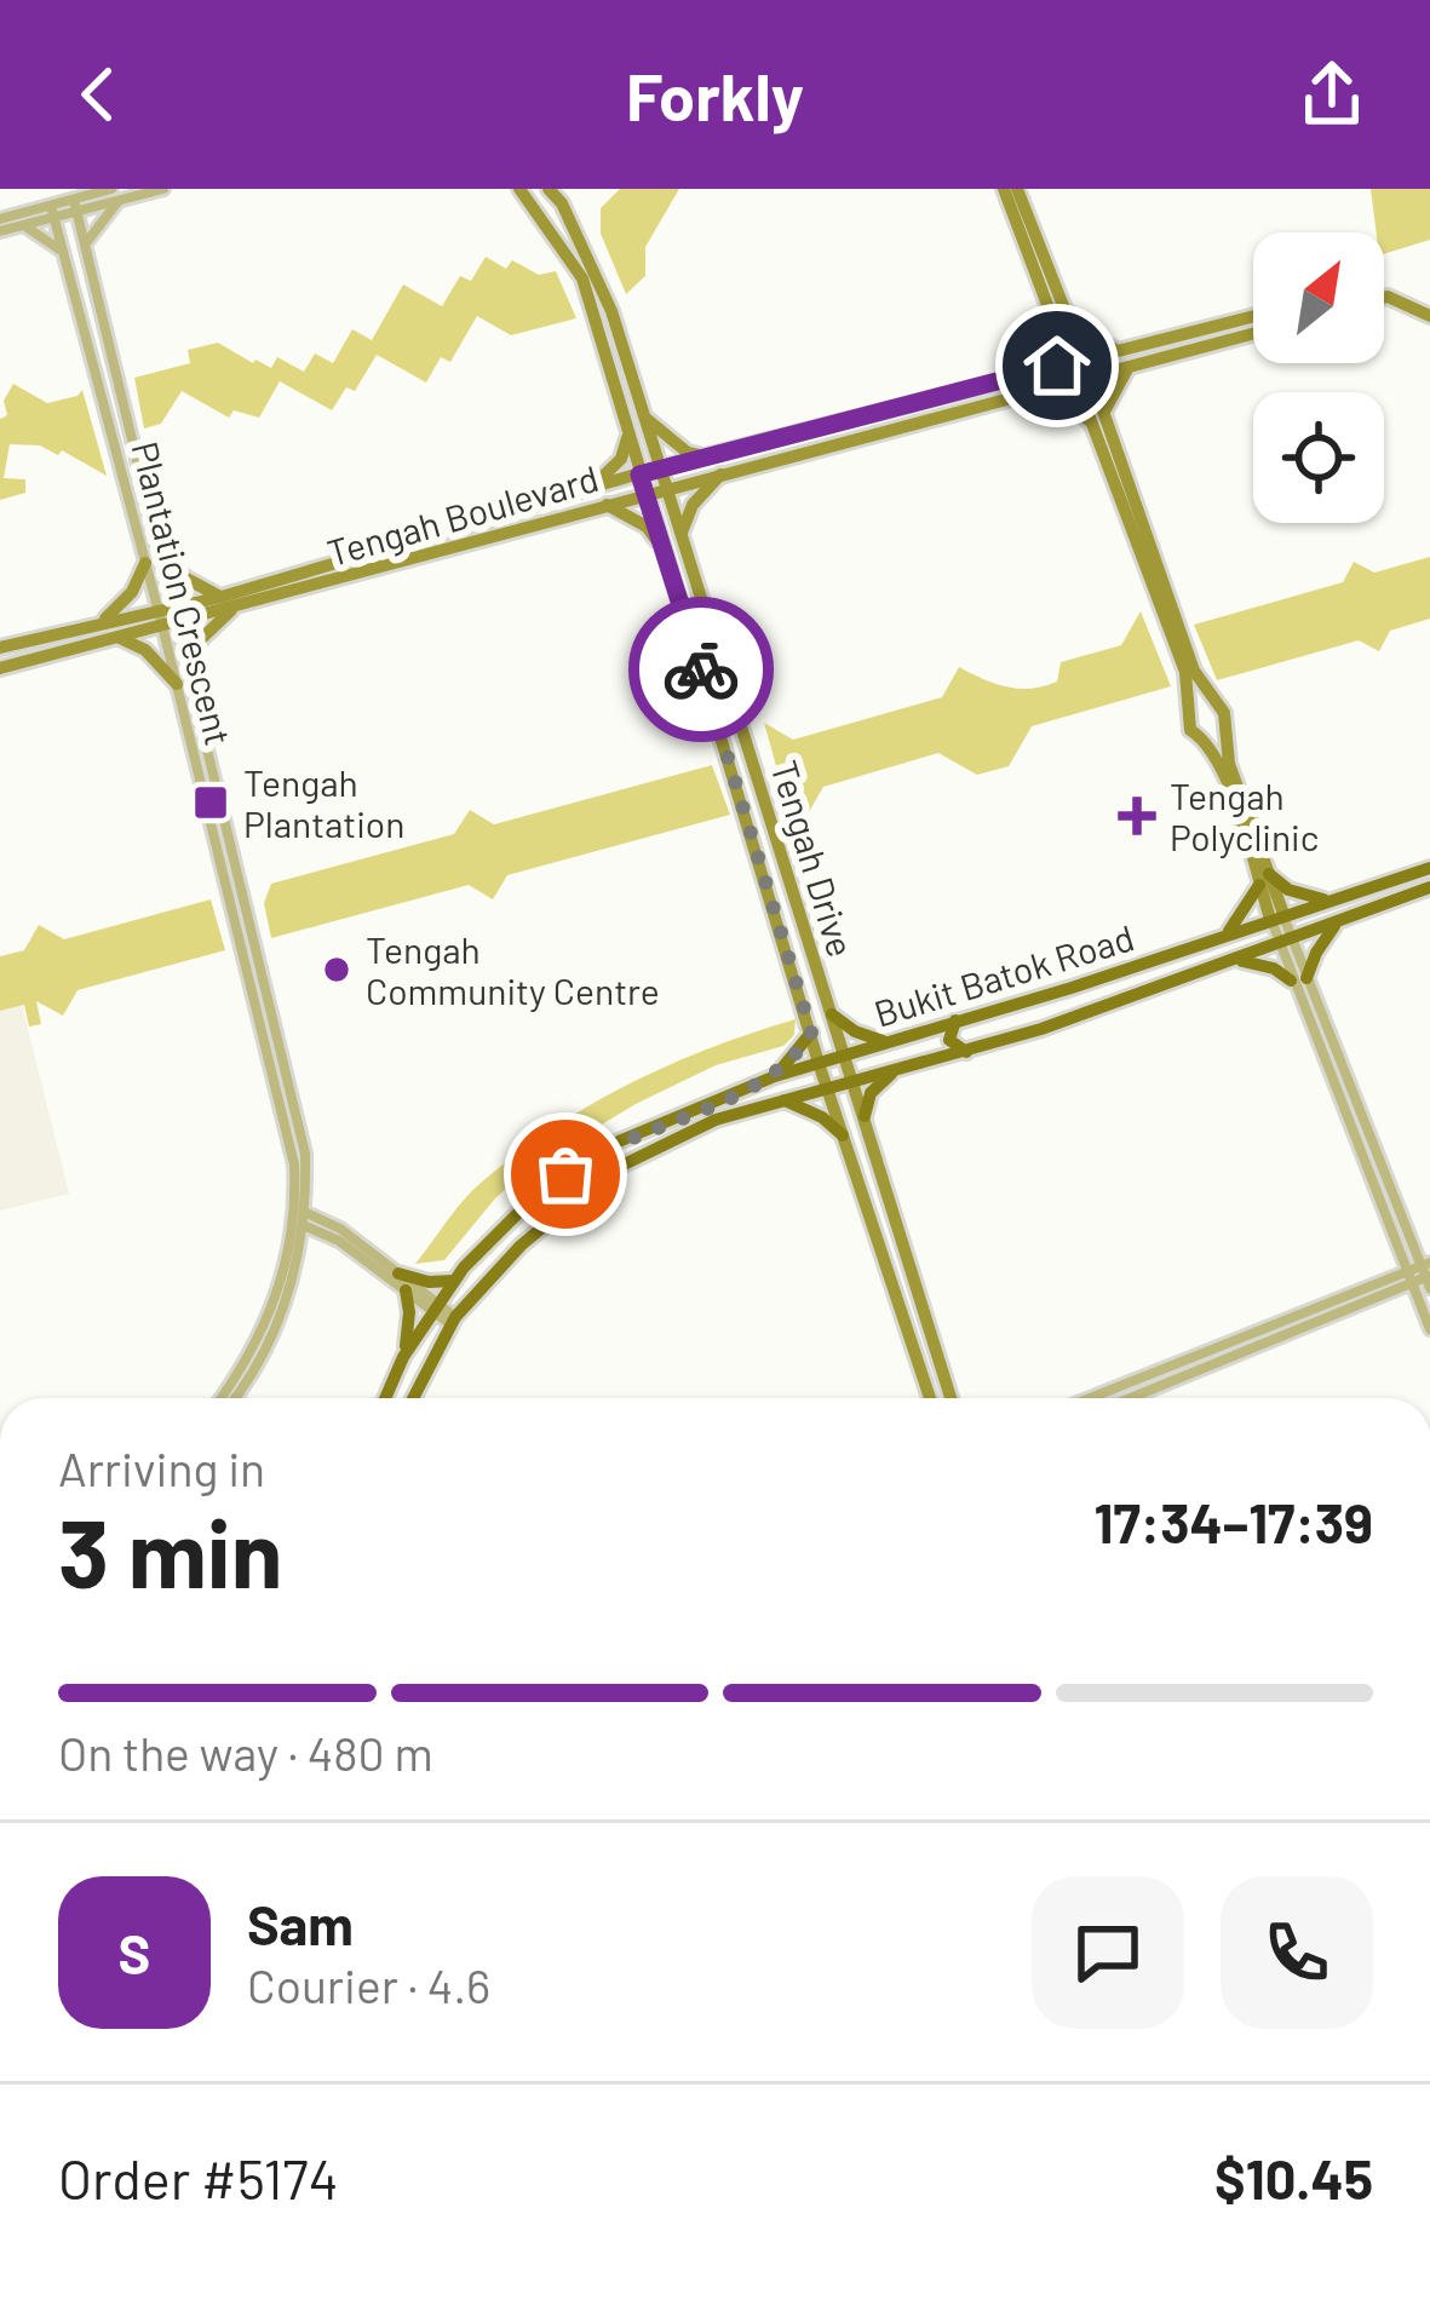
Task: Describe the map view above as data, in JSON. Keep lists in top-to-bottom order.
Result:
{
  "streets": {
    "main road": ["Bukit Batok Road"],
    "street": ["Tengah Boulevard", "Plantation Crescent", "Tengah Drive"]
  },
  "crossings": [
    ["Tengah Boulevard", "Plantation Crescent"],
    ["Tengah Boulevard", "Tengah Drive"],
    ["Tengah Drive", "Bukit Batok Road"]
  ],
  "places": {
    "transit": ["Tengah Plantation"],
    "health": ["Tengah Polyclinic"],
    "other": ["Tengah Community Centre"]
  },
  "north": "top right",
  "page": {
    "header": "Forkly",
    "heading": ["3 min", "Arriving in", "17:34–17:39"],
    "panel": [
      "Sam",
      "Courier · 4.6",
      "Order #5174",
      "$10.45"
    ],
    "bar": "On the way · 480 m",
    "round": "S"
  }
}
